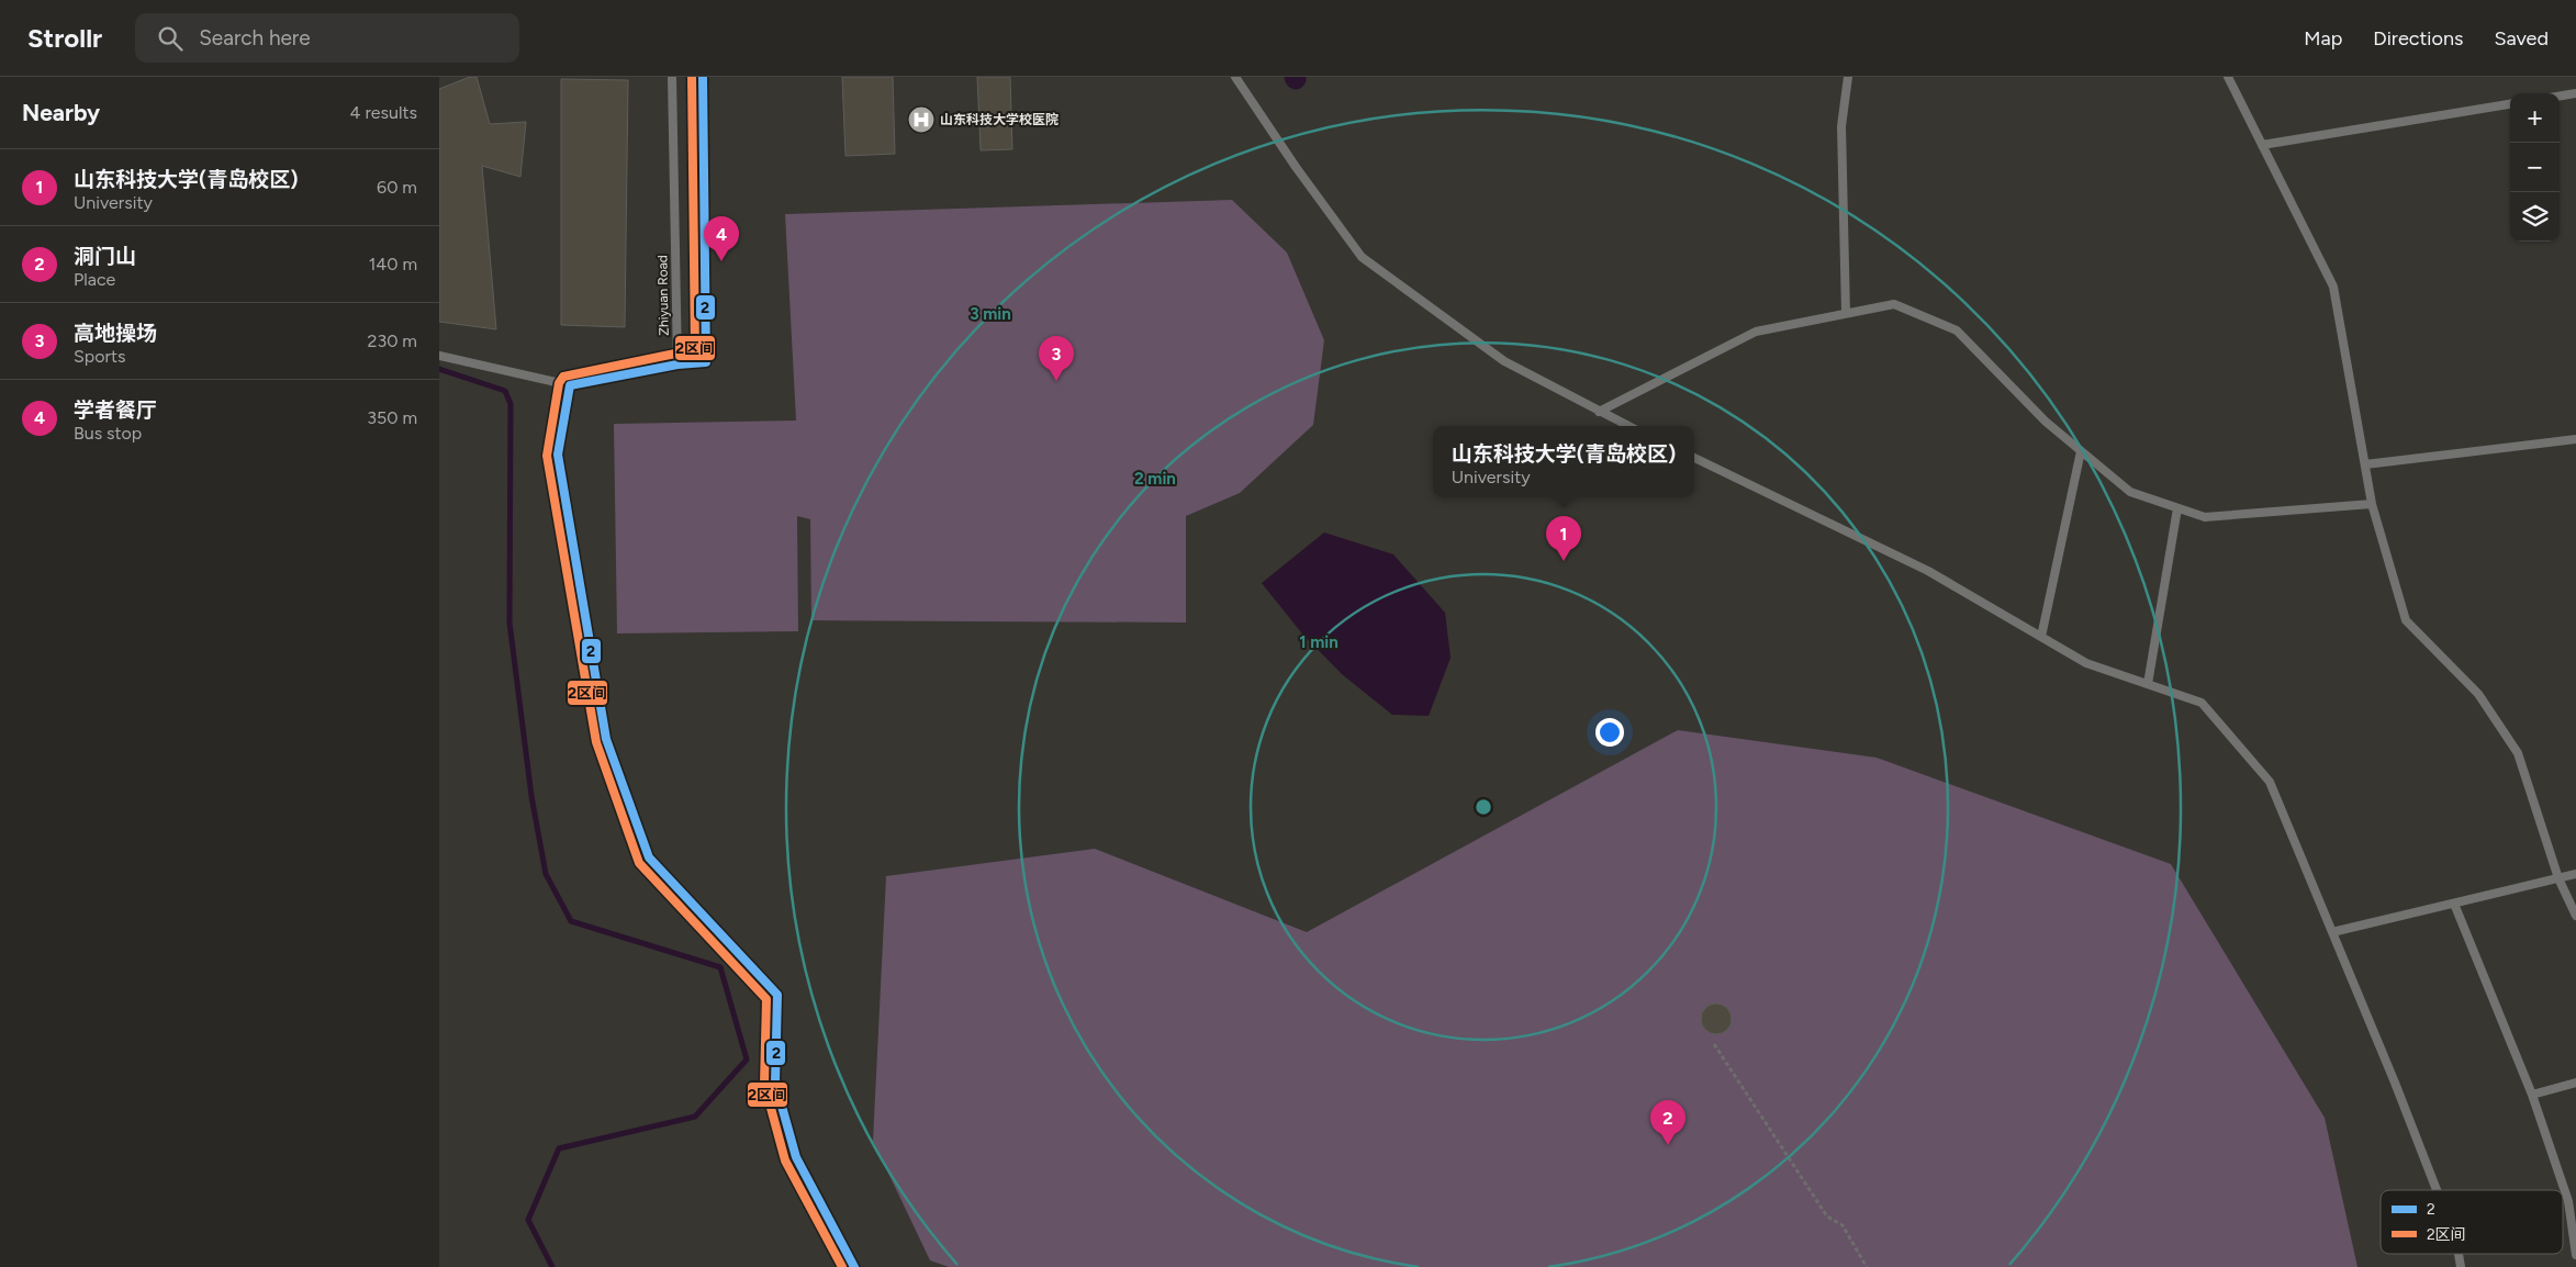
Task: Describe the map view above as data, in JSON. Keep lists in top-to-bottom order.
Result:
{
  "streets": {
    "lane": ["Zhiyuan Road"]
  },
  "places": {
    "hospital": ["山东科技大学校医院"]
  },
  "lines": ["transit line 2", "transit line 2区间"],
  "legend": ["2", "2区间"],
  "page": {
    "header": "Strollr",
    "search": "Search here",
    "nav": ["Map", "Directions", "Saved"],
    "heading": ["Nearby", "4 results"],
    "map_buttons": ["+", "−"],
    "list": [
      {
        "mark": "1",
        "name": "山东科技大学(青岛校区)",
        "note": "University",
        "value": "60 m"
      },
      {
        "mark": "2",
        "name": "洞门山",
        "note": "Place",
        "value": "140 m"
      },
      {
        "mark": "3",
        "name": "高地操场",
        "note": "Sports",
        "value": "230 m"
      },
      {
        "mark": "4",
        "name": "学者餐厅",
        "note": "Bus stop",
        "value": "350 m"
      }
    ],
    "pins": [
      "4",
      "3",
      "1",
      "2"
    ],
    "popup": ["山东科技大学(青岛校区)", "University"]
  },
  "rings": ["3 min", "2 min", "1 min"]
}
